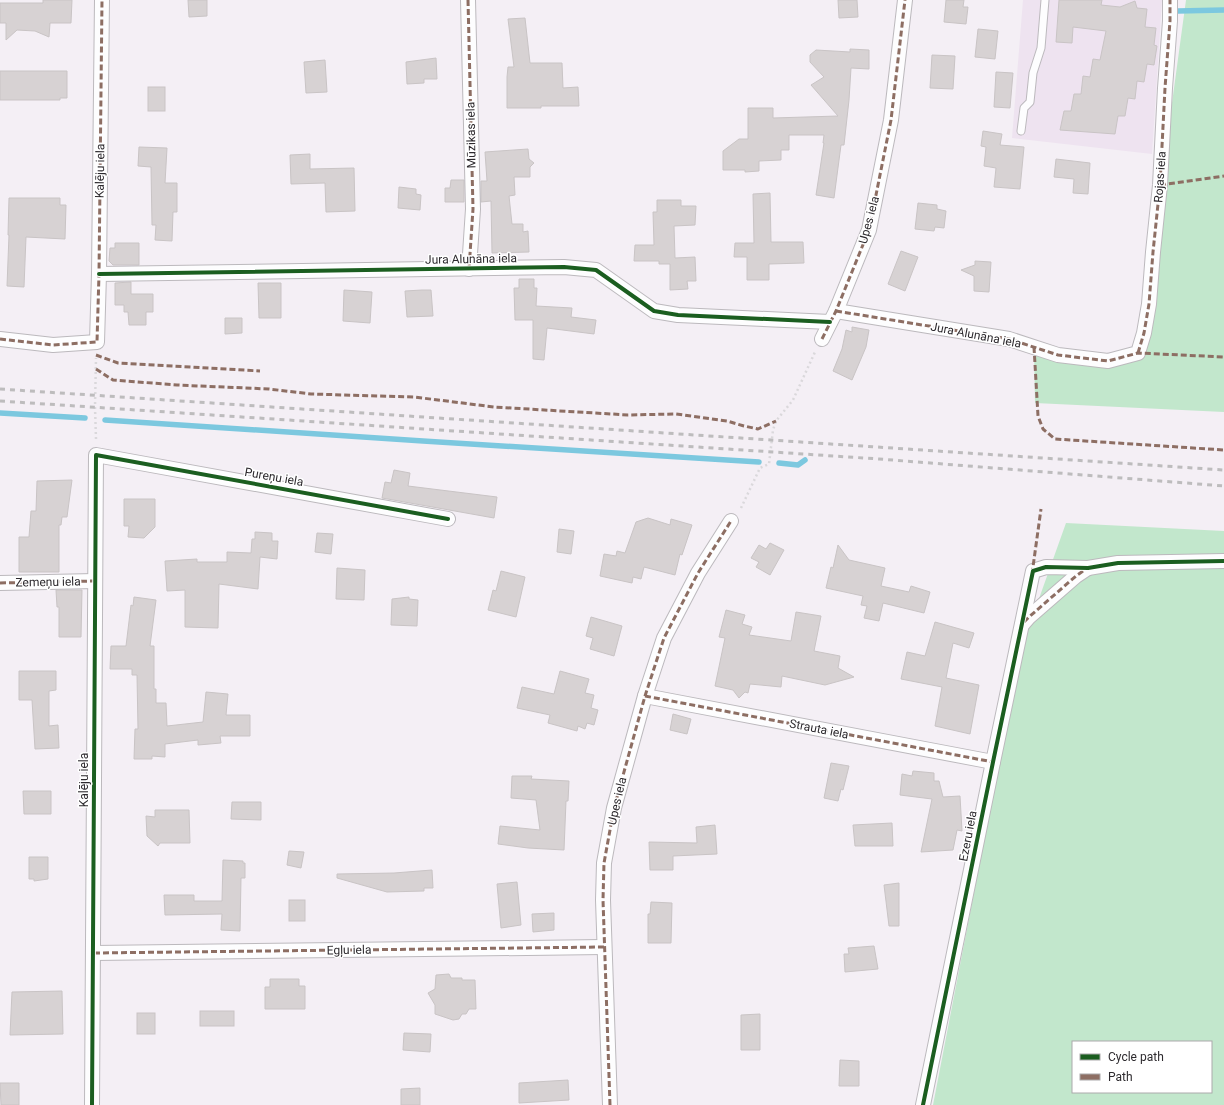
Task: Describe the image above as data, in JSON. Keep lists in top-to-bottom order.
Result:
{
  "streets": {
    "street": [
      "Mūzikas iela",
      "Kalēju iela",
      "Rojas iela",
      "Upes iela",
      "Jura Alunāna iela",
      "Pureņu iela",
      "Zemeņu iela",
      "Strauta iela",
      "Ezeru iela",
      "Egļu iela"
    ]
  },
  "crossings": [
    ["Mūzikas iela", "Jura Alunāna iela"],
    ["Kalēju iela", "Jura Alunāna iela"],
    ["Kalēju iela", "Pureņu iela"],
    ["Kalēju iela", "Zemeņu iela"],
    ["Kalēju iela", "Egļu iela"],
    ["Rojas iela", "Jura Alunāna iela"],
    ["Upes iela", "Jura Alunāna iela"],
    ["Upes iela", "Strauta iela"],
    ["Upes iela", "Egļu iela"],
    ["Strauta iela", "Ezeru iela"]
  ],
  "legend": ["Cycle path", "Path"]
}
